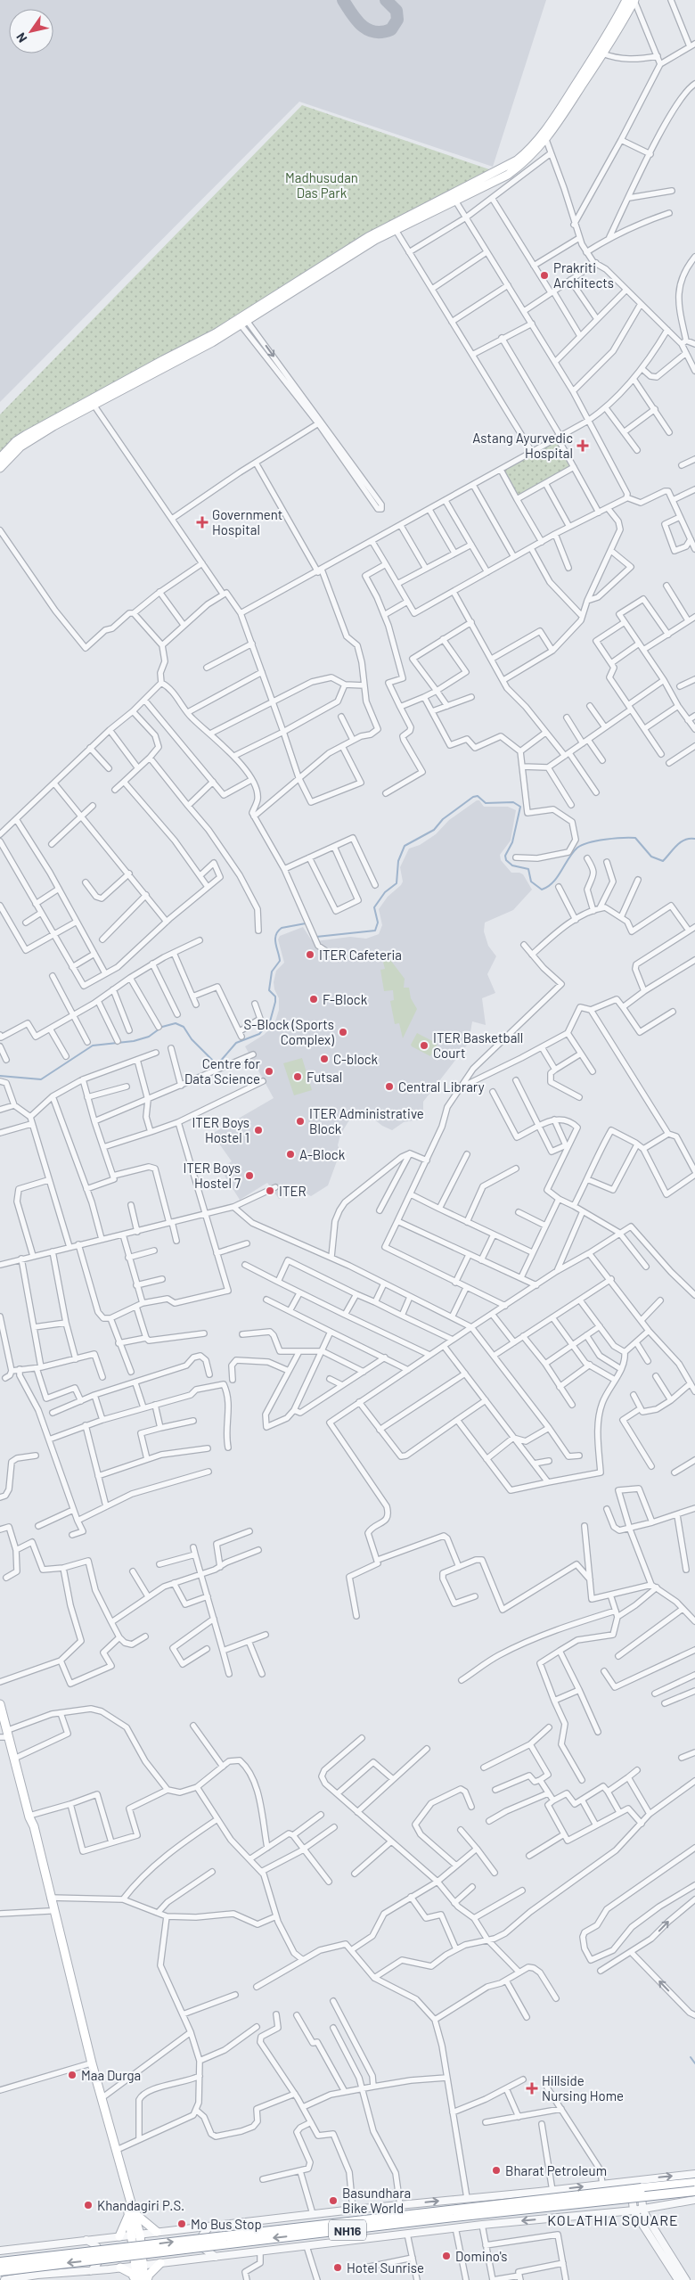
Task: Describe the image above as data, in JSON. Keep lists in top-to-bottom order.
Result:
{
  "streets": {
    "highway": ["NH16"]
  },
  "districts": ["KOLATHIA SQUARE"],
  "parks": ["Madhusudan Das Park"],
  "places": {
    "other": [
      "Prakriti Architects",
      "ITER Cafeteria",
      "F-Block",
      "S-Block (Sports Complex)",
      "ITER Basketball Court",
      "C-block",
      "Centre for Data Science",
      "Futsal",
      "Central Library",
      "ITER Administrative Block",
      "ITER Boys Hostel 1",
      "A-Block",
      "ITER Boys Hostel 7",
      "ITER",
      "Maa Durga",
      "Bharat Petroleum",
      "Basundhara Bike World",
      "Khandagiri P.S.",
      "Mo Bus Stop",
      "Domino's",
      "Hotel Sunrise"
    ],
    "health": ["Astang Ayurvedic Hospital", "Government Hospital", "Hillside Nursing Home"]
  },
  "north": "bottom left"
}
